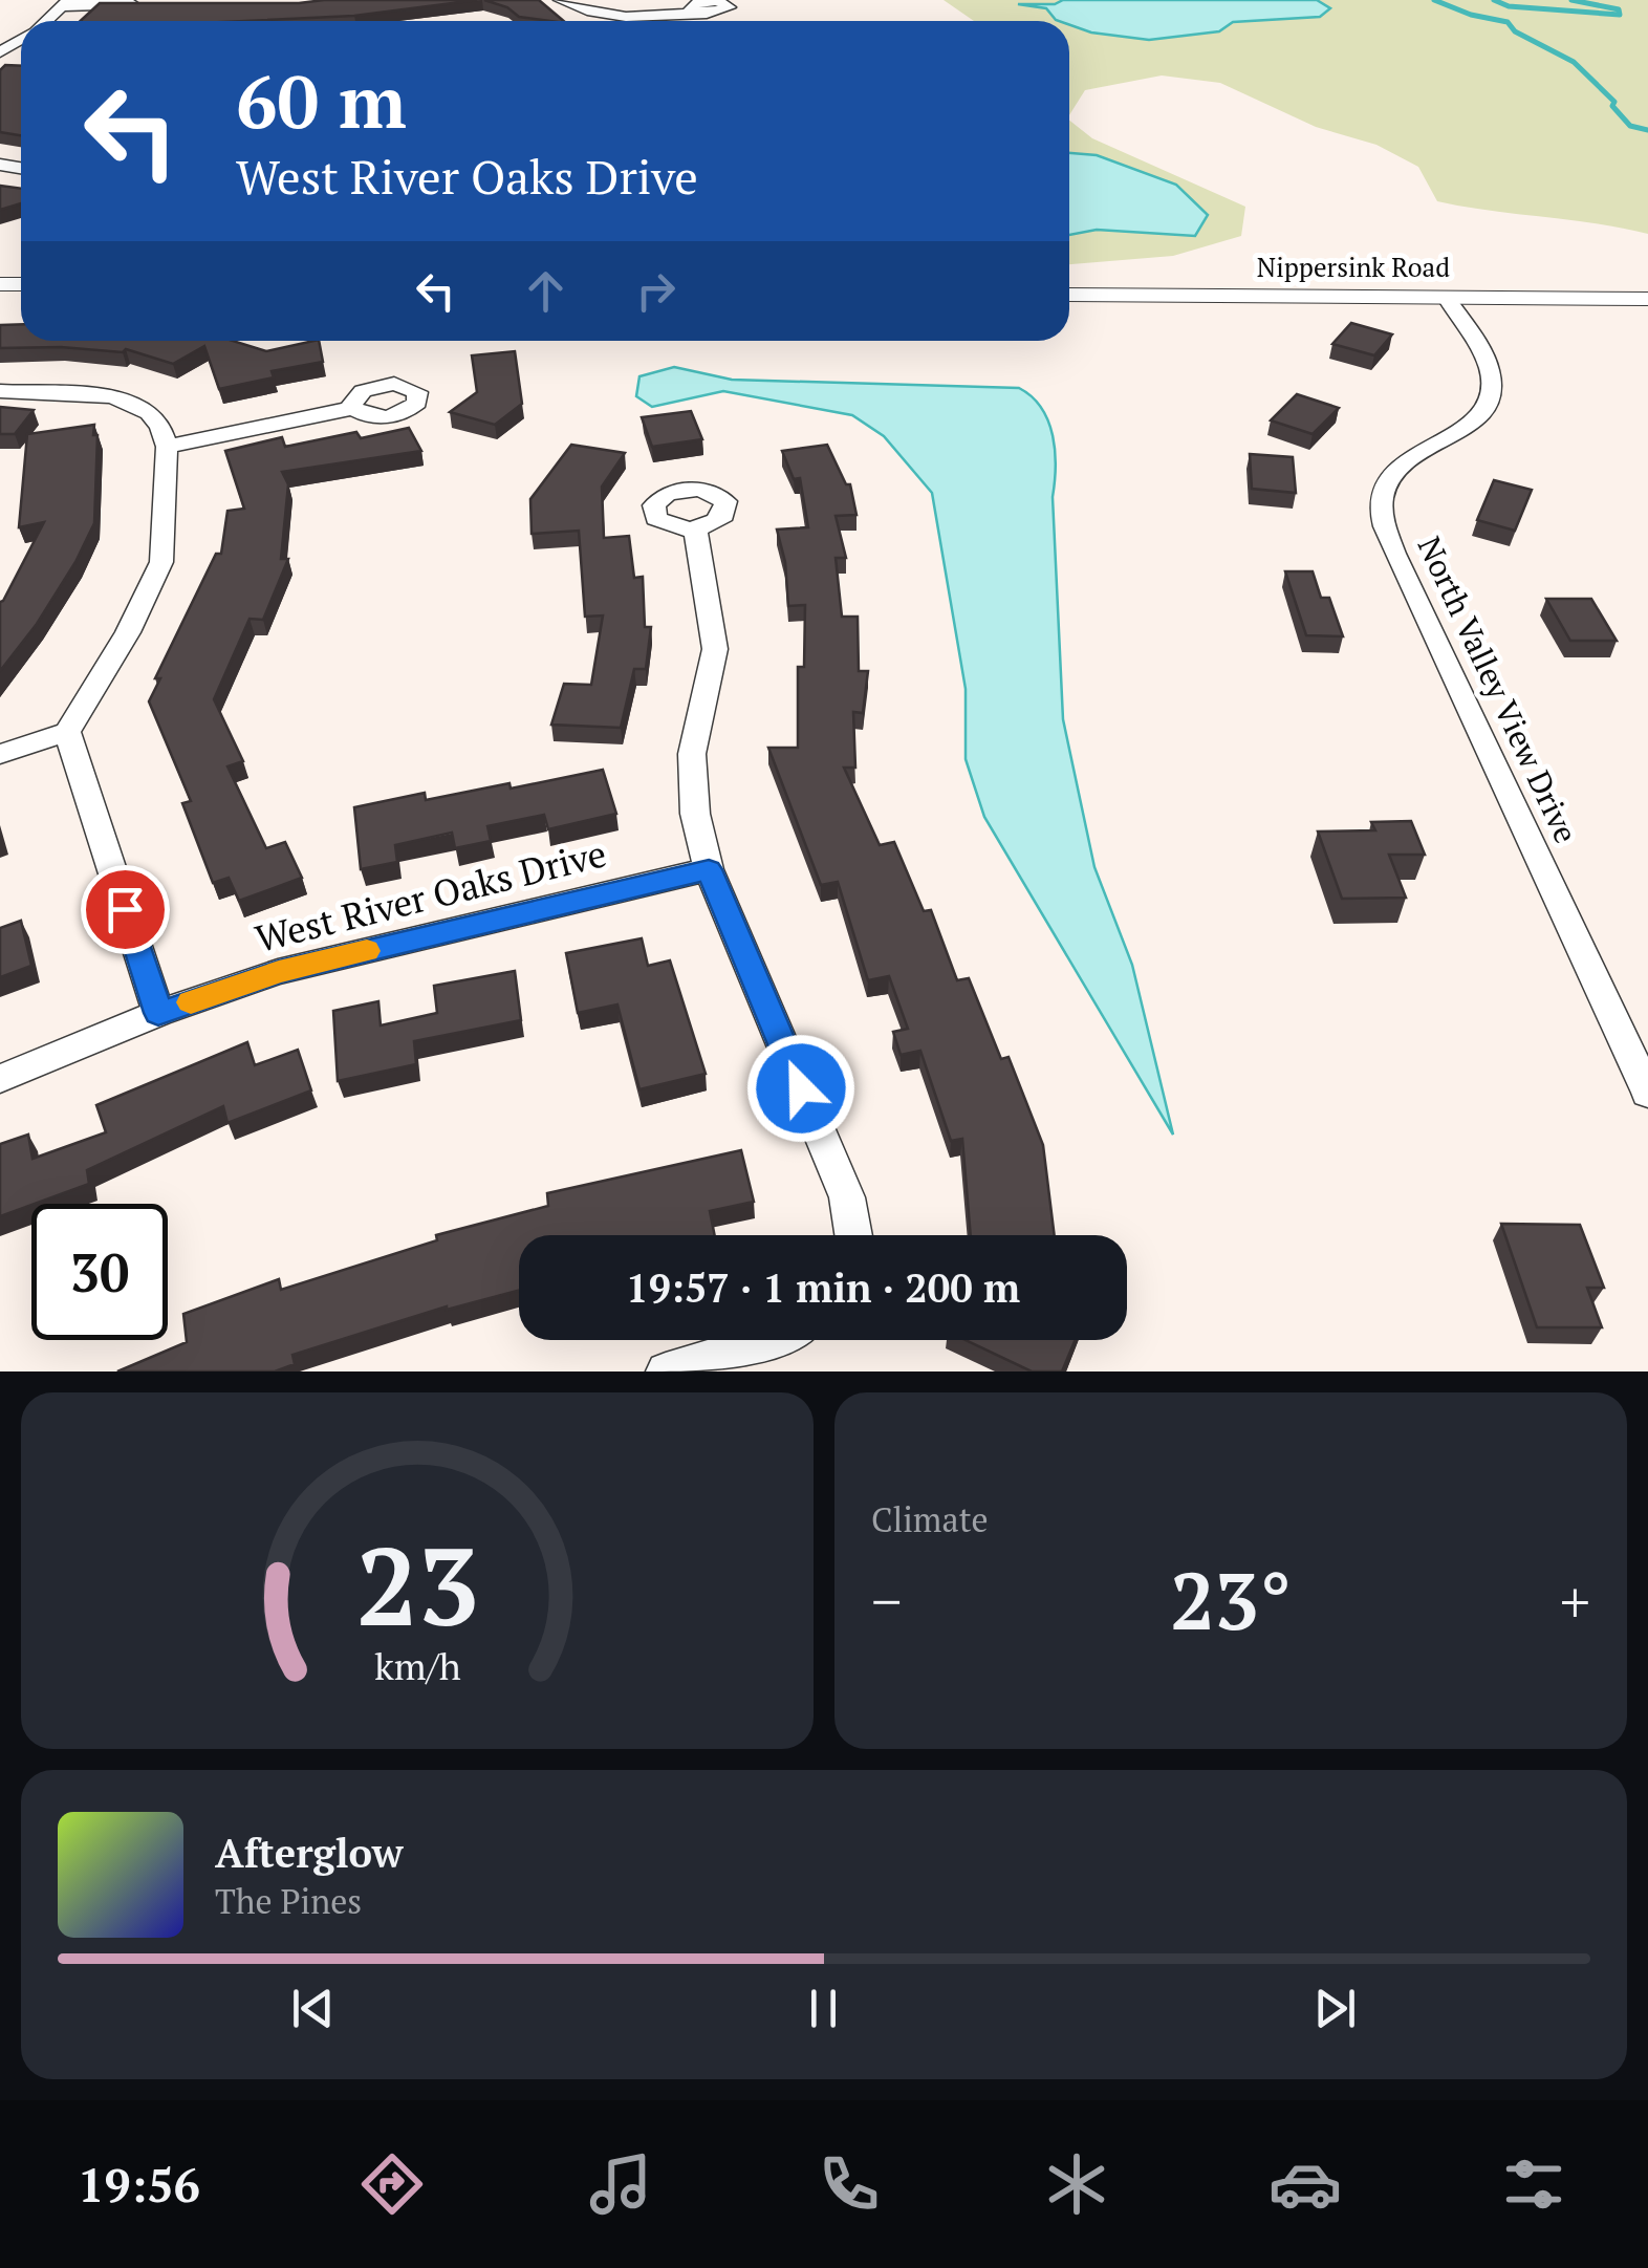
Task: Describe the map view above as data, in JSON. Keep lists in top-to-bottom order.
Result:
{
  "streets": {
    "street": ["Nippersink Road", "North Valley View Drive", "West River Oaks Drive"]
  },
  "crossings": [
    ["Nippersink Road", "North Valley View Drive"]
  ],
  "page": {
    "turn": ["60 m", "West River Oaks Drive"],
    "limit": "30",
    "trip": "19:57 · 1 min · 200 m",
    "tile": "Climate",
    "heat": ["−", "23°", "+"],
    "song": ["Afterglow", "The Pines"],
    "tabs": "19:56",
    "gauge": ["23", "km/h"]
  }
}
